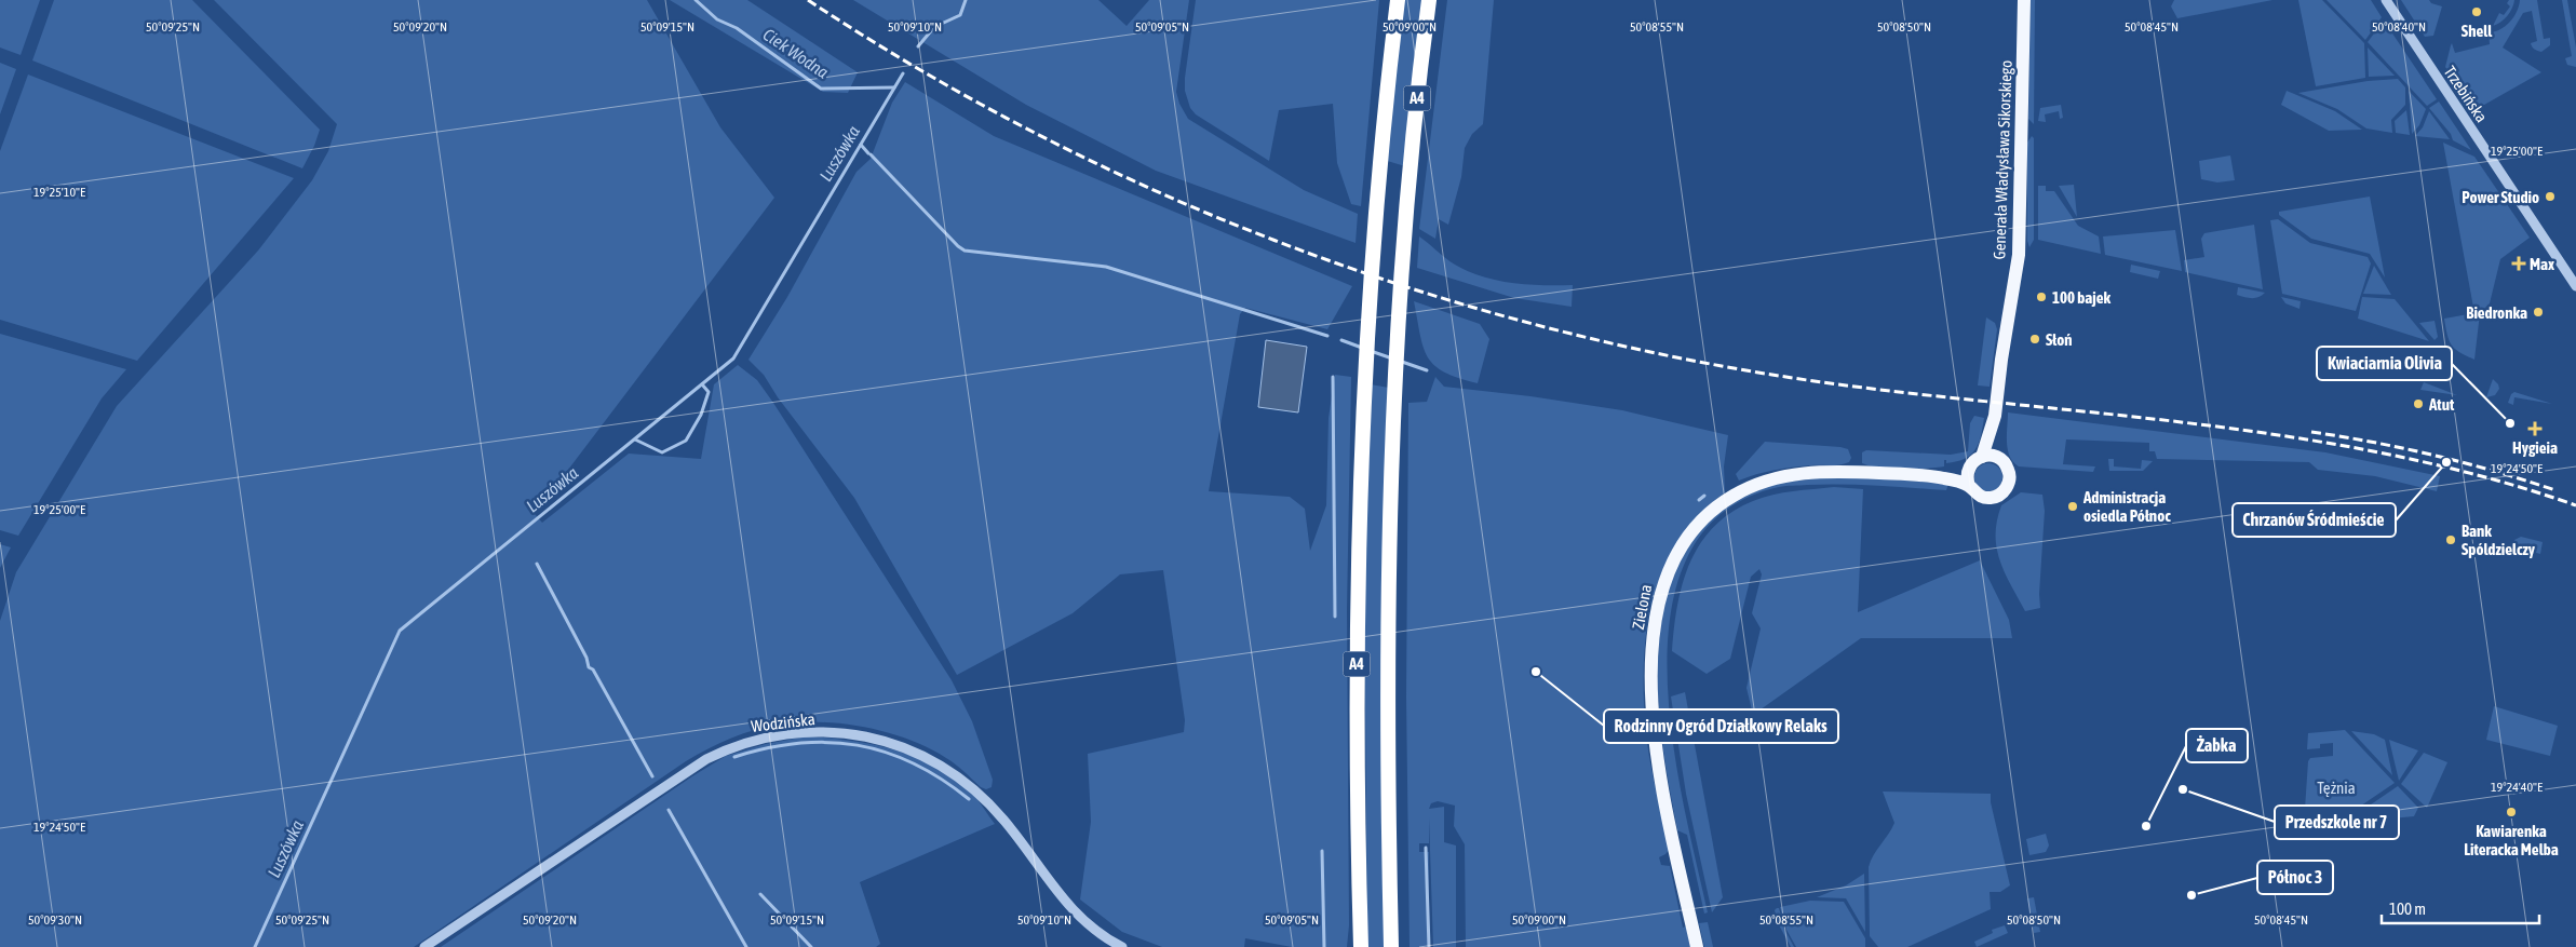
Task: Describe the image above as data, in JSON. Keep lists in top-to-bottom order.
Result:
{
  "streets": {
    "highway": ["A4"],
    "main road": ["Generała Władysława Sikorskiego", "Zielona"],
    "street": ["Trzebińska", "Wodzińska"]
  },
  "crossings": [
    ["Generała Władysława Sikorskiego", "Zielona"]
  ],
  "water": ["Ciek Wodna", "Luszówka"],
  "parks": ["Tężnia"],
  "places": {
    "other": [
      "Shell",
      "Power Studio",
      "100 bajek",
      "Biedronka",
      "Słoń",
      "Atut",
      "Kwiaciarnia Olivia",
      "Chrzanów Śródmieście",
      "Administracja osiedla Północ",
      "Bank Spóldzielczy",
      "Rodzinny Ogród Działkowy Relaks",
      "Przedszkole nr 7",
      "Kawiarenka Literacka Melba",
      "Żabka",
      "Północ 3"
    ],
    "health": ["Max", "Hygieia"]
  },
  "scale_bar": "100 m",
  "coordinates": [
    "50°09'25\"N",
    "50°09'20\"N",
    "50°09'15\"N",
    "50°09'10\"N",
    "50°09'05\"N",
    "50°09'00\"N",
    "50°08'55\"N",
    "50°08'50\"N",
    "50°08'45\"N",
    "50°08'40\"N",
    "19°25'00\"E",
    "19°25'10\"E",
    "19°24'50\"E",
    "19°24'40\"E",
    "50°09'30\"N"
  ]
}
